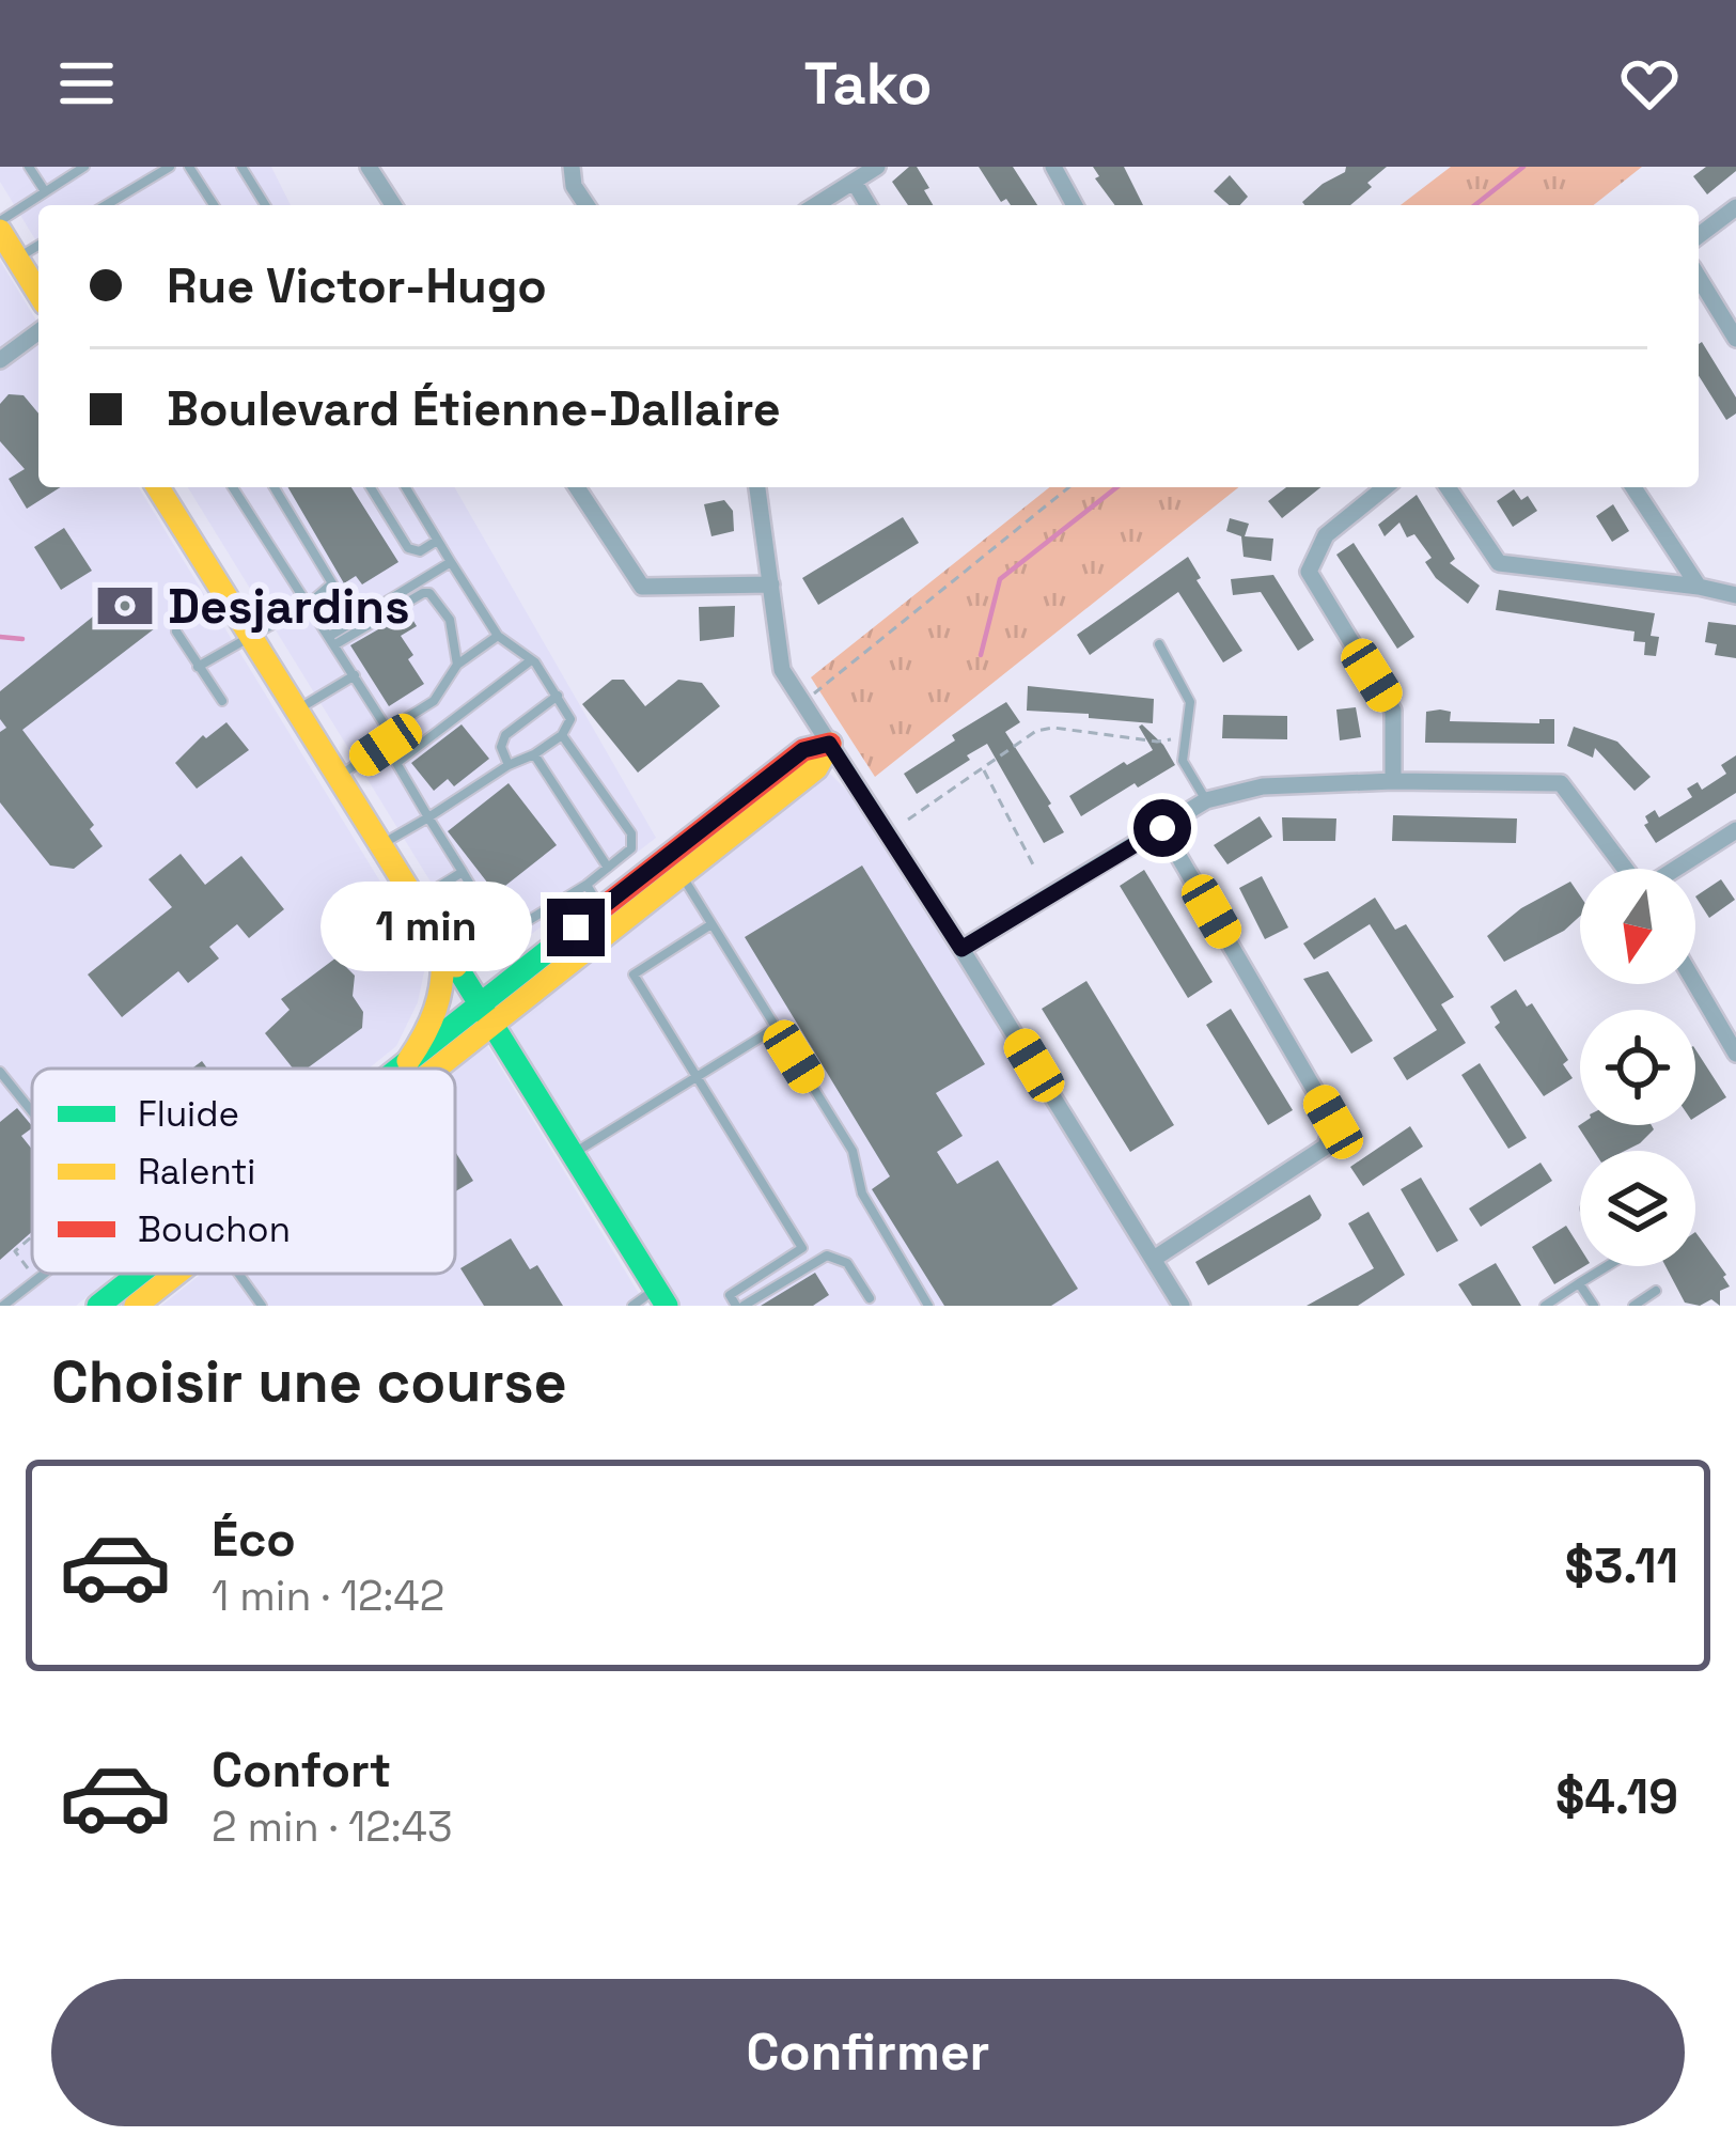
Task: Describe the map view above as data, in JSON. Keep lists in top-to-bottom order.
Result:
{
  "places": {
    "bank": ["Desjardins"]
  },
  "legend": ["Fluide", "Ralenti", "Bouchon"],
  "north": "bottom",
  "page": {
    "header": "Tako",
    "banner": ["Rue Victor-Hugo", "Boulevard Étienne-Dallaire"],
    "bubble": "1 min",
    "heading": "Choisir une course",
    "list": [
      {
        "name": "Éco",
        "note": "1 min · 12:42",
        "value": "$3.11"
      },
      {
        "name": "Confort",
        "note": "2 min · 12:43",
        "value": "$4.19"
      }
    ],
    "buttons": "Confirmer"
  }
}
